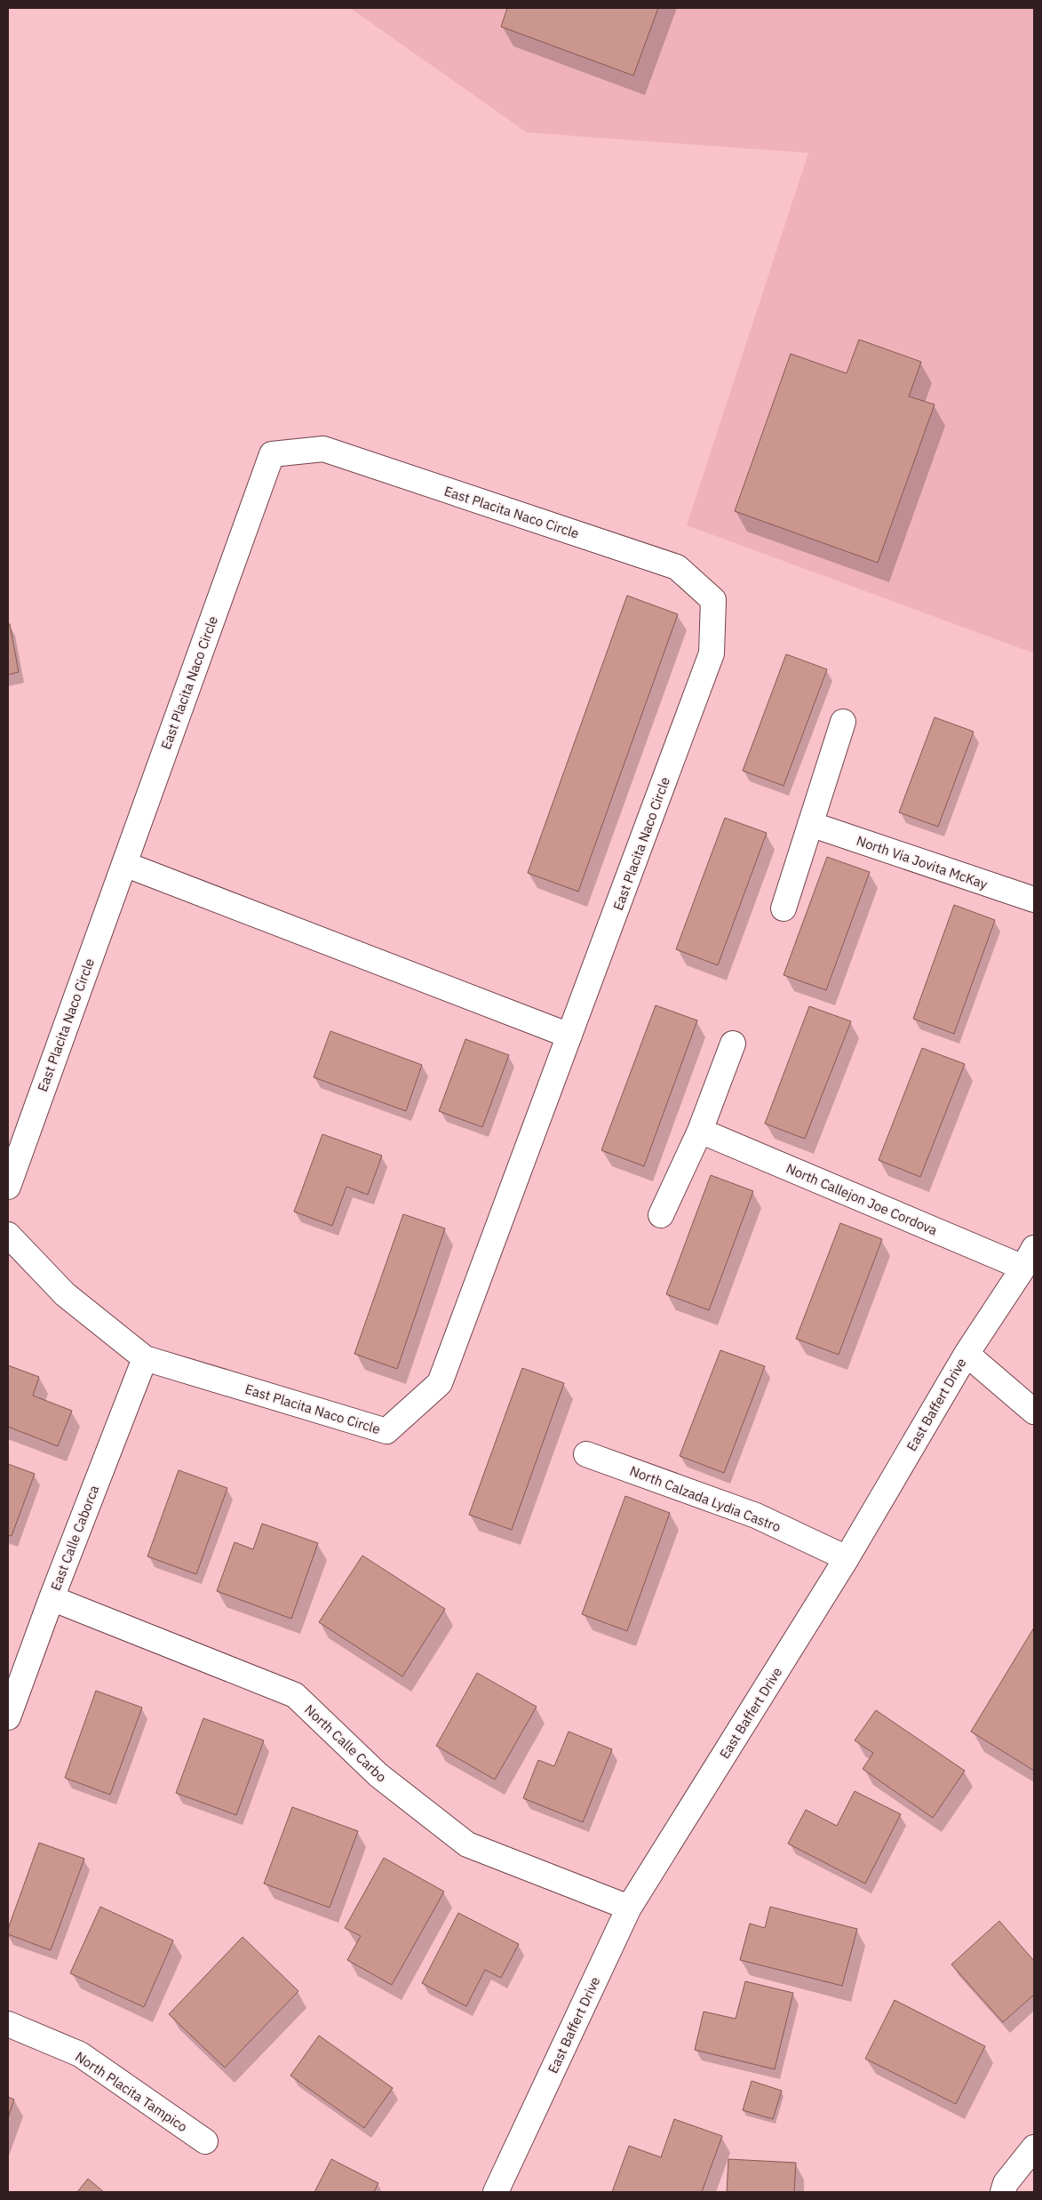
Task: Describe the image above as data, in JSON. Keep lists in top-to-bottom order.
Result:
{
  "streets": {
    "street": [
      "East Placita Naco Circle",
      "North Via Jovita McKay",
      "North Callejon Joe Cordova",
      "East Baffert Drive",
      "North Calzada Lydia Castro",
      "East Calle Caborca",
      "North Calle Carbo",
      "North Placita Tampico"
    ]
  },
  "crossings": [
    ["East Placita Naco Circle", "East Calle Caborca"],
    ["North Callejon Joe Cordova", "East Baffert Drive"],
    ["East Baffert Drive", "North Calzada Lydia Castro"],
    ["East Baffert Drive", "North Calle Carbo"],
    ["East Calle Caborca", "North Calle Carbo"]
  ]
}
